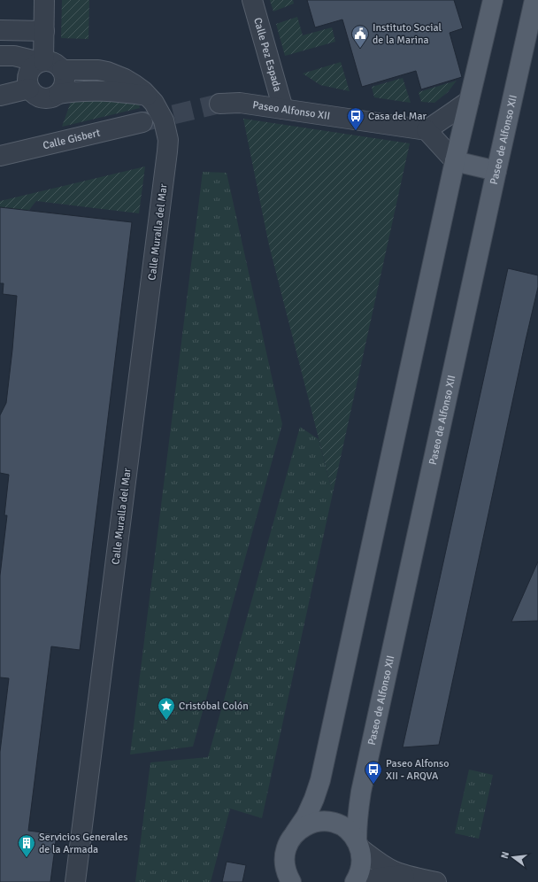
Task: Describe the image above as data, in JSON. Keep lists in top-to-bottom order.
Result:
{
  "streets": {
    "main road": ["Paseo de Alfonso XII"],
    "street": [
      "Calle Pez Espada",
      "Paseo Alfonso XII",
      "Calle Gisbert",
      "Calle Muralla del Mar"
    ]
  },
  "crossings": [
    ["Calle Pez Espada", "Paseo Alfonso XII"]
  ],
  "places": {
    "public building": ["Instituto Social de la Marina"],
    "bus stop": ["Casa del Mar", "Paseo Alfonso XII - ARQVA"],
    "place": ["Cristóbal Colón"],
    "building": ["Servicios Generales de la Armada"]
  },
  "north": "left"
}
